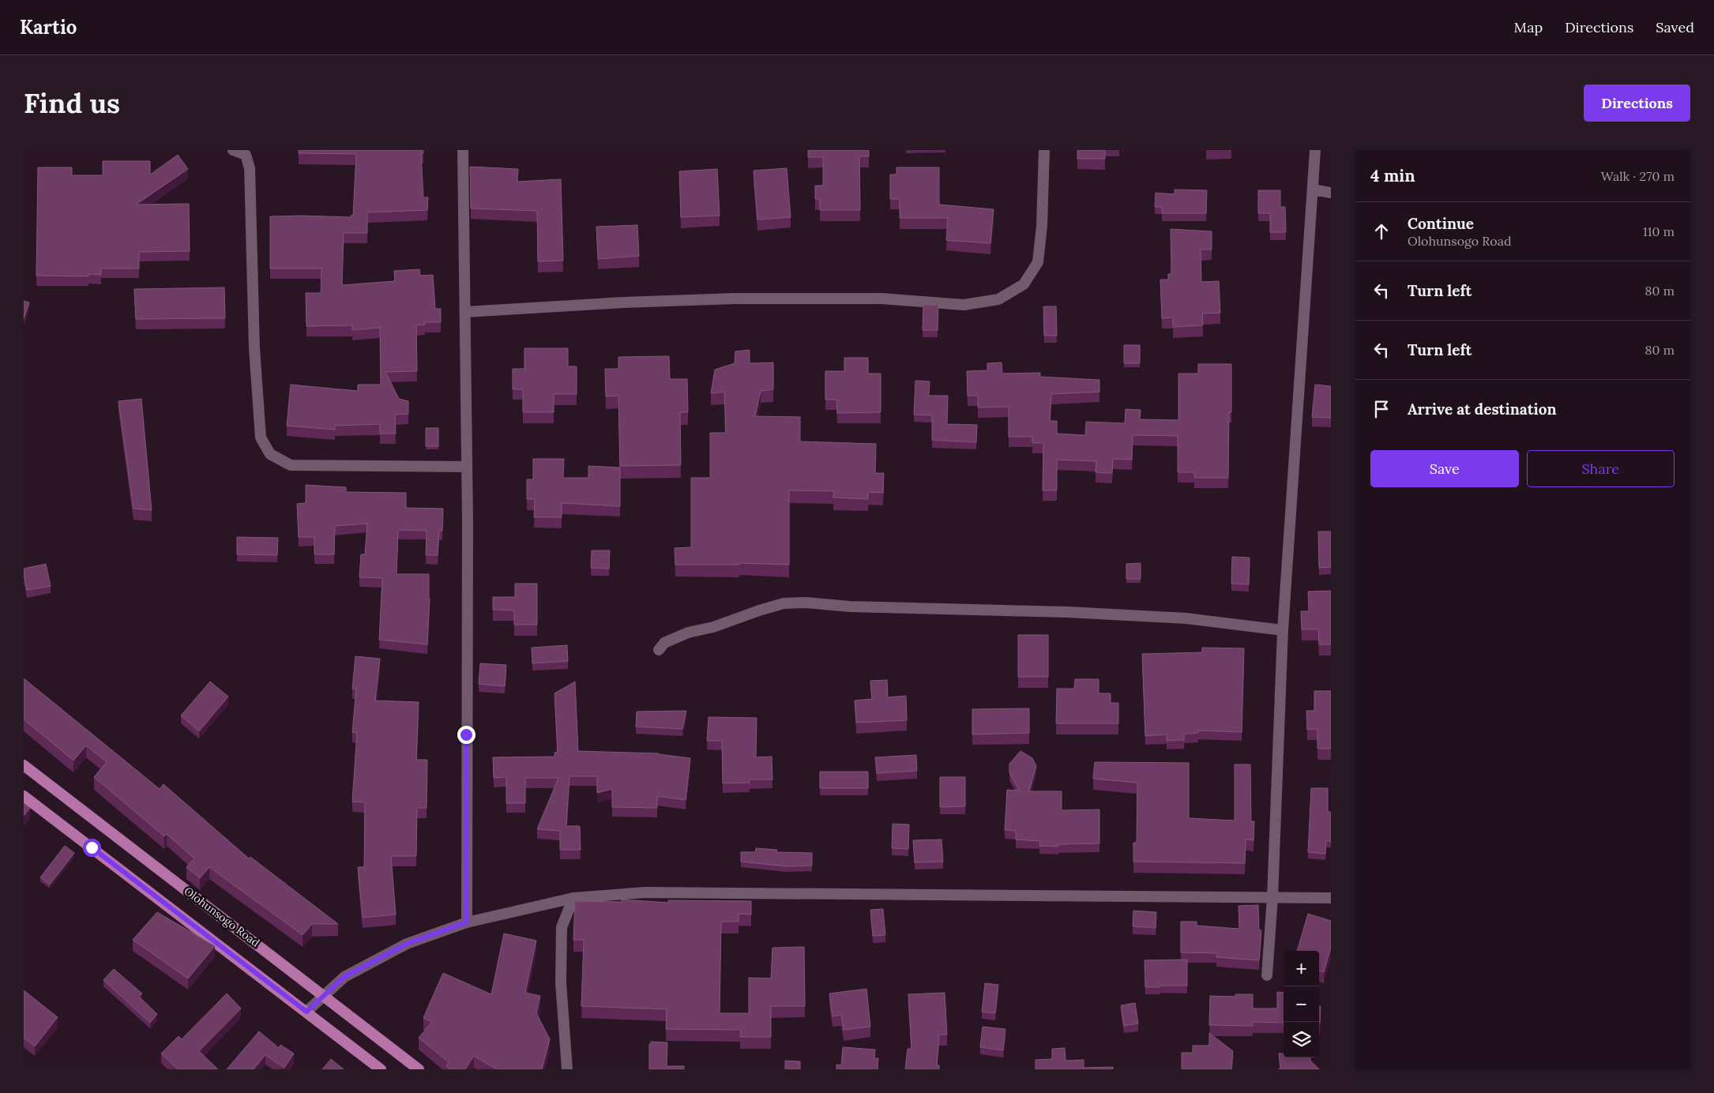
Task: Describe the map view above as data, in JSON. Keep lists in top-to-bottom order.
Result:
{
  "streets": {
    "main road": ["Olohunsogo Road"]
  },
  "page": {
    "header": "Kartio",
    "nav": ["Map", "Directions", "Saved"],
    "buttons": [
      "Directions",
      ["Save", "Share"]
    ],
    "title": "Find us",
    "heading": ["4 min", "Walk · 270 m"],
    "list": [
      ["Continue", "Olohunsogo Road", "110 m"],
      ["Turn left", "80 m"],
      ["Turn left", "80 m"],
      "Arrive at destination"
    ],
    "map_buttons": ["+", "−"]
  }
}
